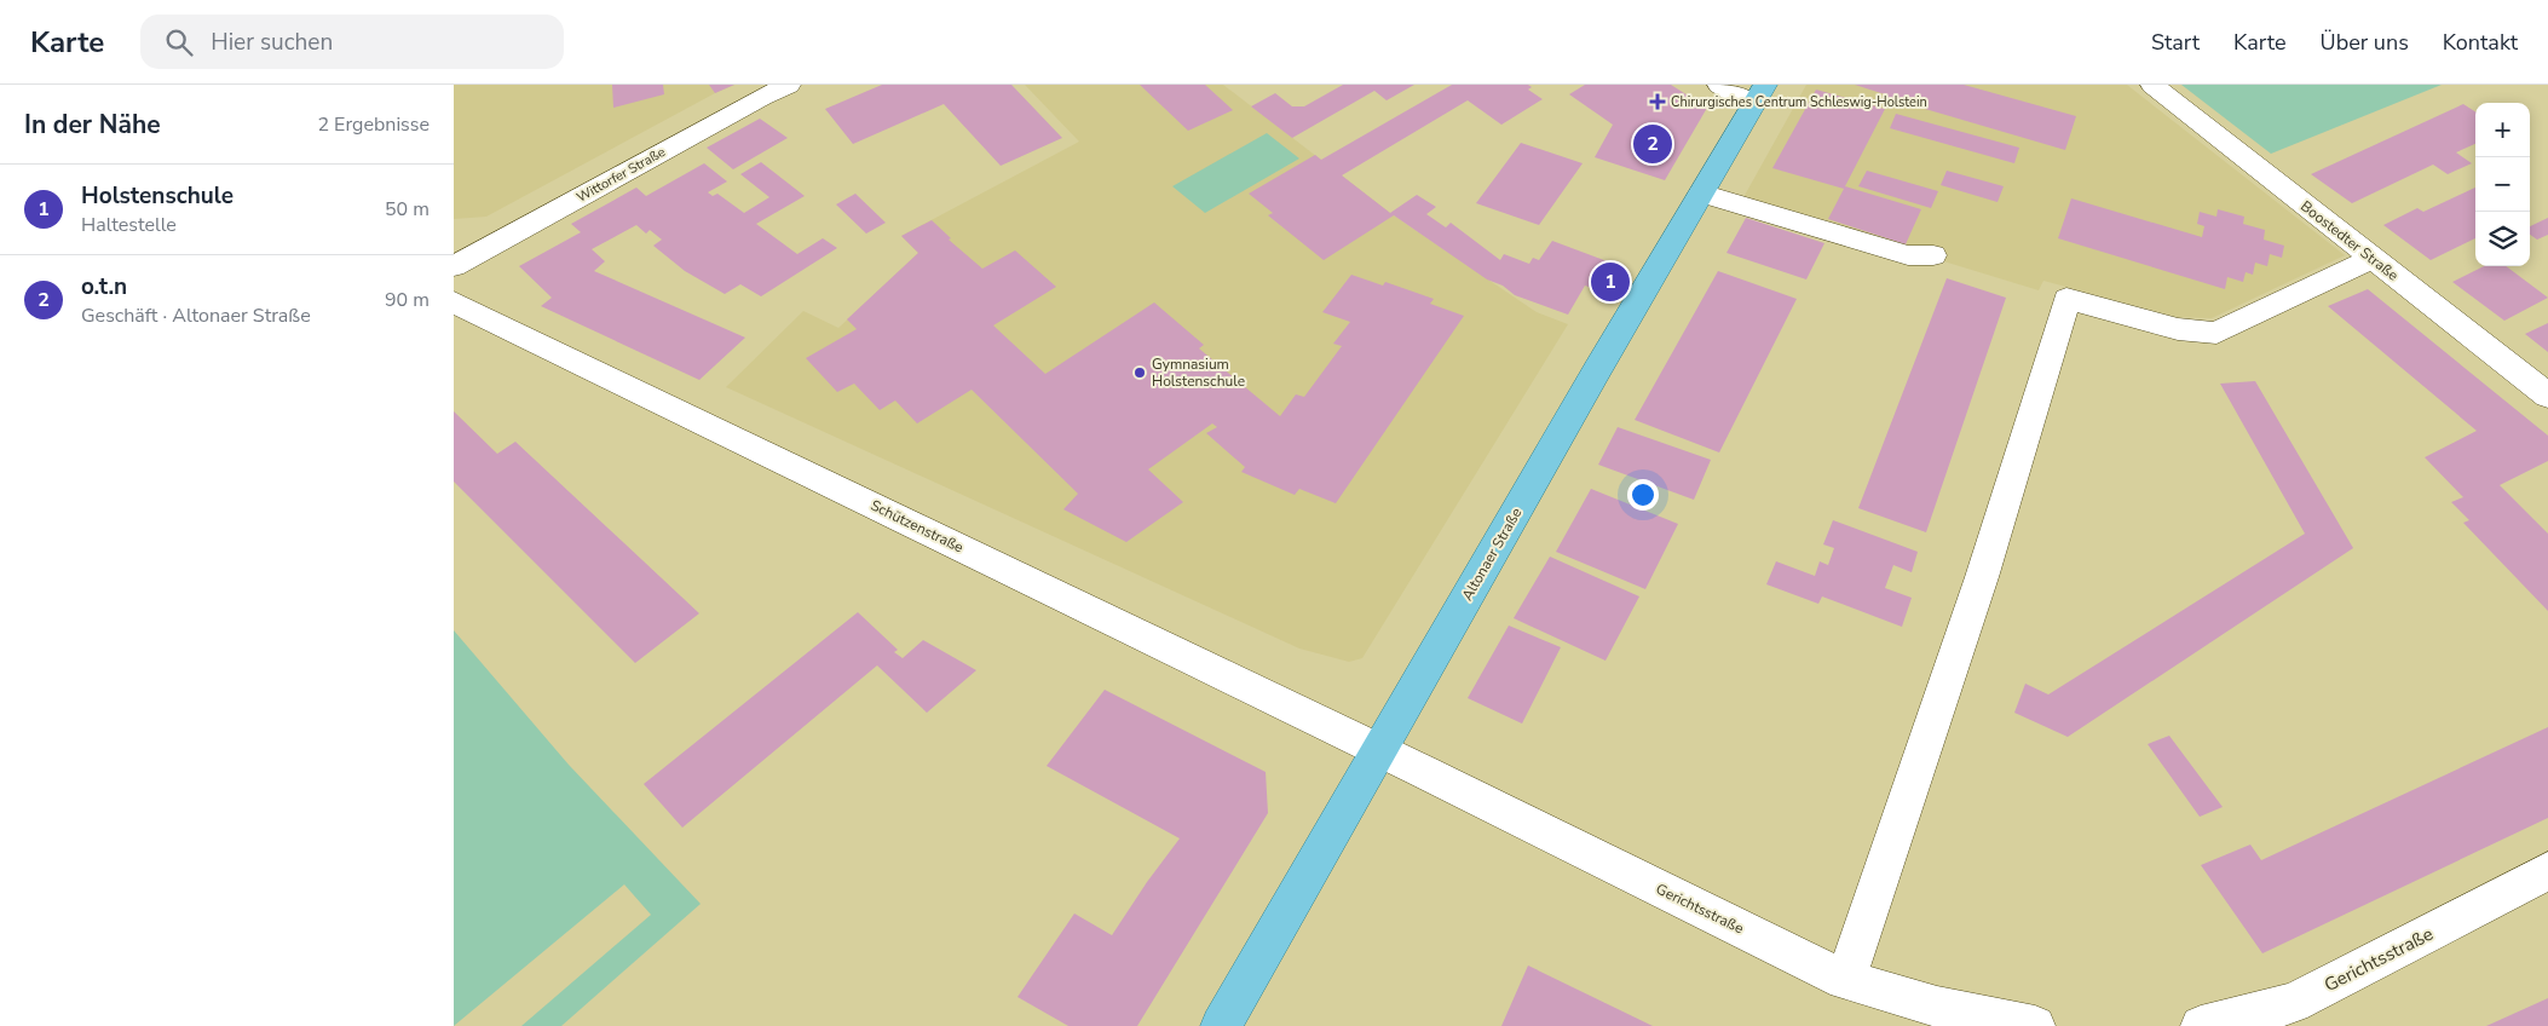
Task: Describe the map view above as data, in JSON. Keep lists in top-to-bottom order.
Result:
{
  "streets": {
    "main road": ["Altonaer Straße"],
    "street": [
      "Wittorfer Straße",
      "Boostedter Straße",
      "Schützenstraße",
      "Gerichtsstraße"
    ]
  },
  "crossings": [
    ["Schützenstraße", "Altonaer Straße"],
    ["Schützenstraße", "Gerichtsstraße"],
    ["Altonaer Straße", "Gerichtsstraße"]
  ],
  "places": {
    "health": ["Chirurgisches Centrum Schleswig-Holstein"],
    "other": ["Gymnasium Holstenschule"]
  },
  "page": {
    "header": "Karte",
    "search": "Hier suchen",
    "nav": [
      "Start",
      "Karte",
      "Über uns",
      "Kontakt"
    ],
    "heading": ["In der Nähe", "2 Ergebnisse"],
    "map_buttons": ["+", "−"],
    "pins": ["2", "1"],
    "list": [
      {
        "mark": "1",
        "name": "Holstenschule",
        "note": "Haltestelle",
        "value": "50 m"
      },
      {
        "mark": "2",
        "name": "o.t.n",
        "note": "Geschäft · Altonaer Straße",
        "value": "90 m"
      }
    ]
  }
}
